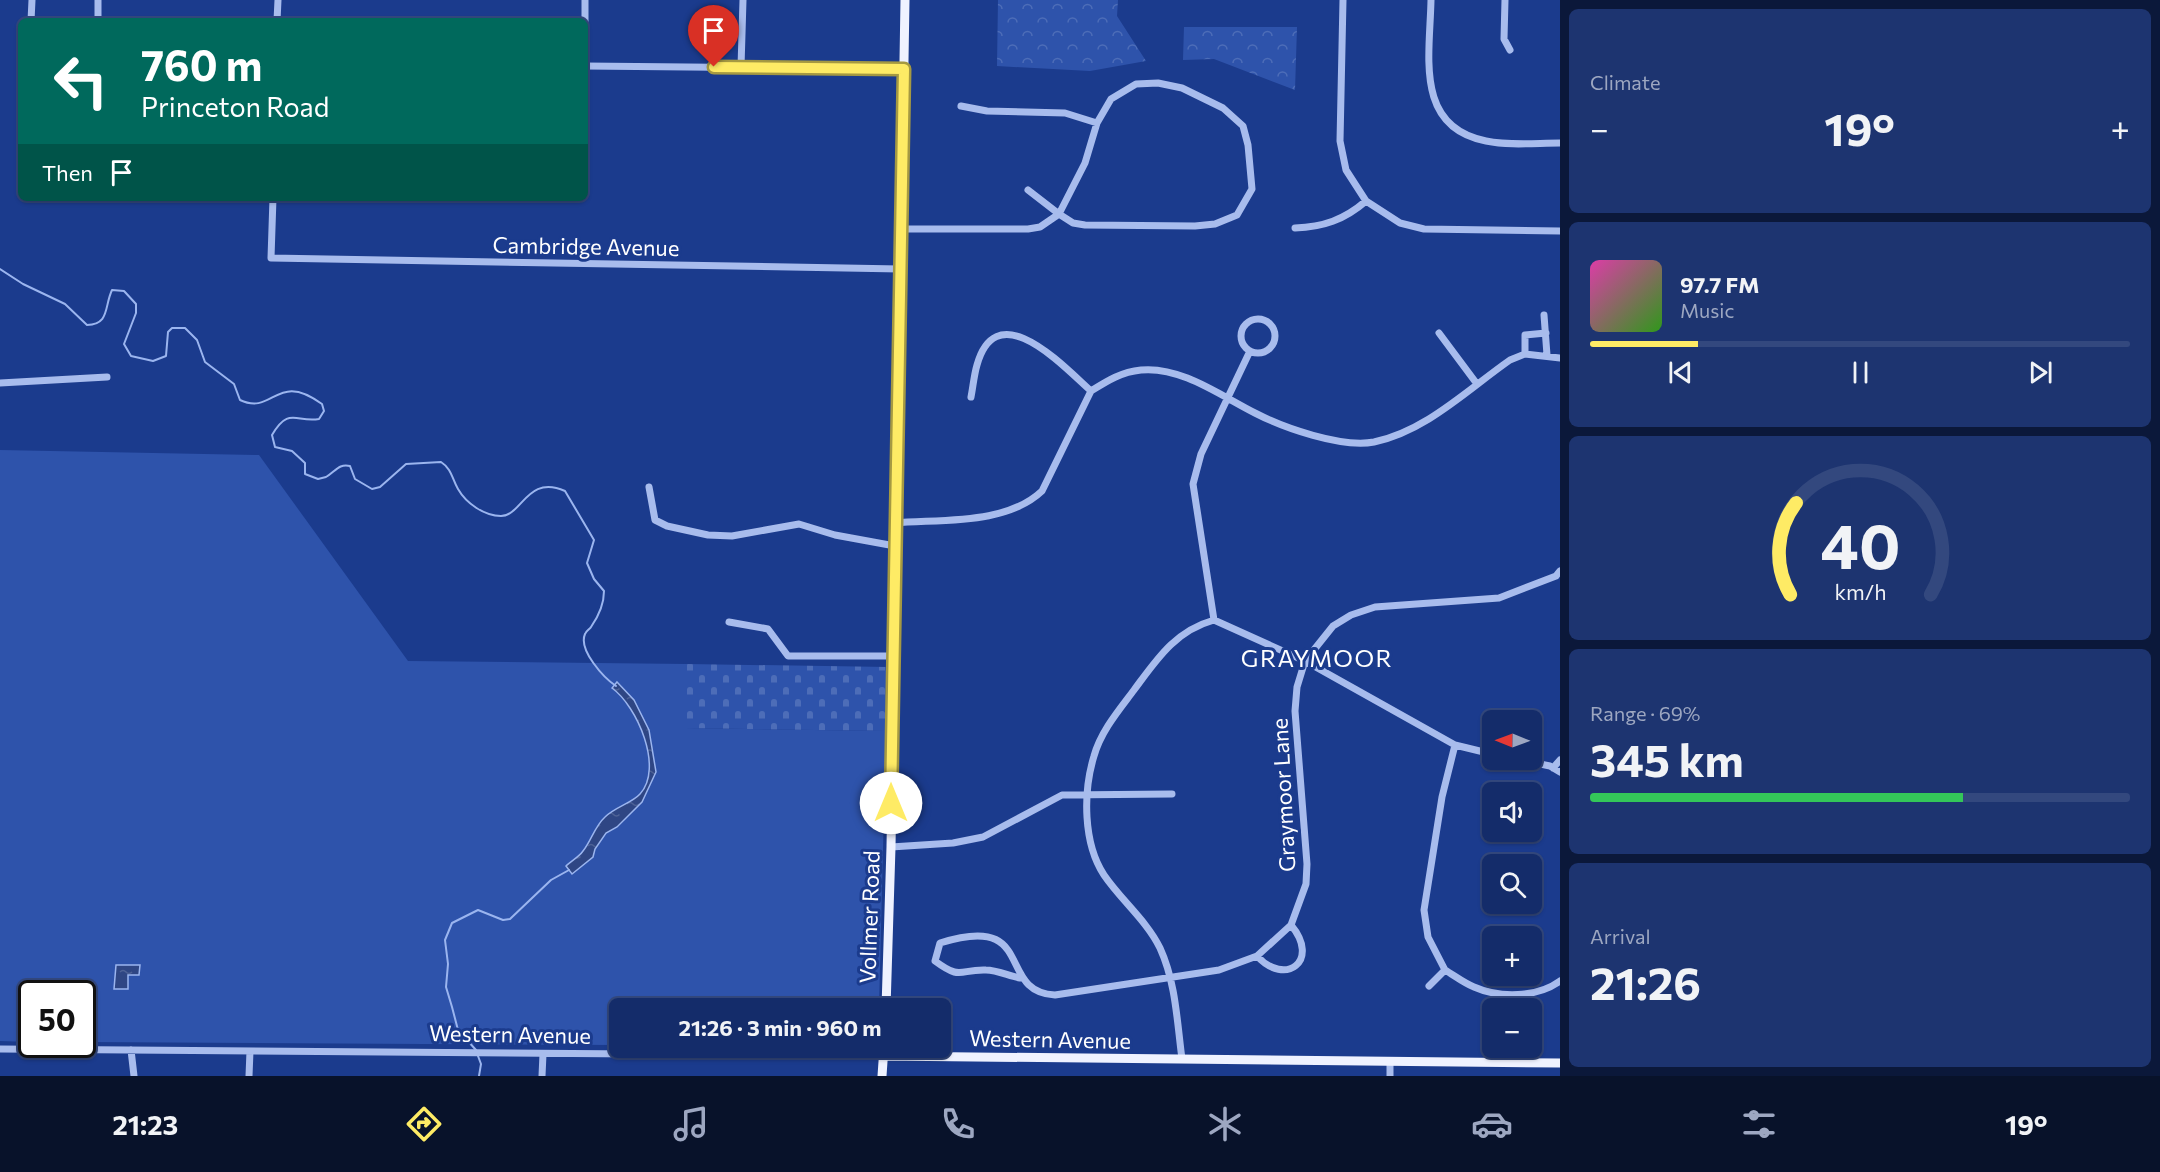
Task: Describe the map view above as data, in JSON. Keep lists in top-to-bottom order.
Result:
{
  "streets": {
    "main road": ["Vollmer Road", "Western Avenue"],
    "street": ["Cambridge Avenue", "Graymoor Lane"]
  },
  "crossings": [
    ["Cambridge Avenue", "Vollmer Road"]
  ],
  "districts": ["GRAYMOOR"],
  "north": "left",
  "page": {
    "tile": [
      "Climate",
      ["Range · 69%", "345 km"],
      ["Arrival", "21:26"]
    ],
    "turn": ["760 m", "Princeton Road"],
    "heat": ["−", "19°", "+"],
    "then": "Then",
    "song": ["97.7 FM", "Music"],
    "map_buttons": ["+", "−"],
    "limit": "50",
    "trip": "21:26 · 3 min · 960 m",
    "tabs": ["21:23", "19°"],
    "gauge": ["40", "km/h"]
  }
}
